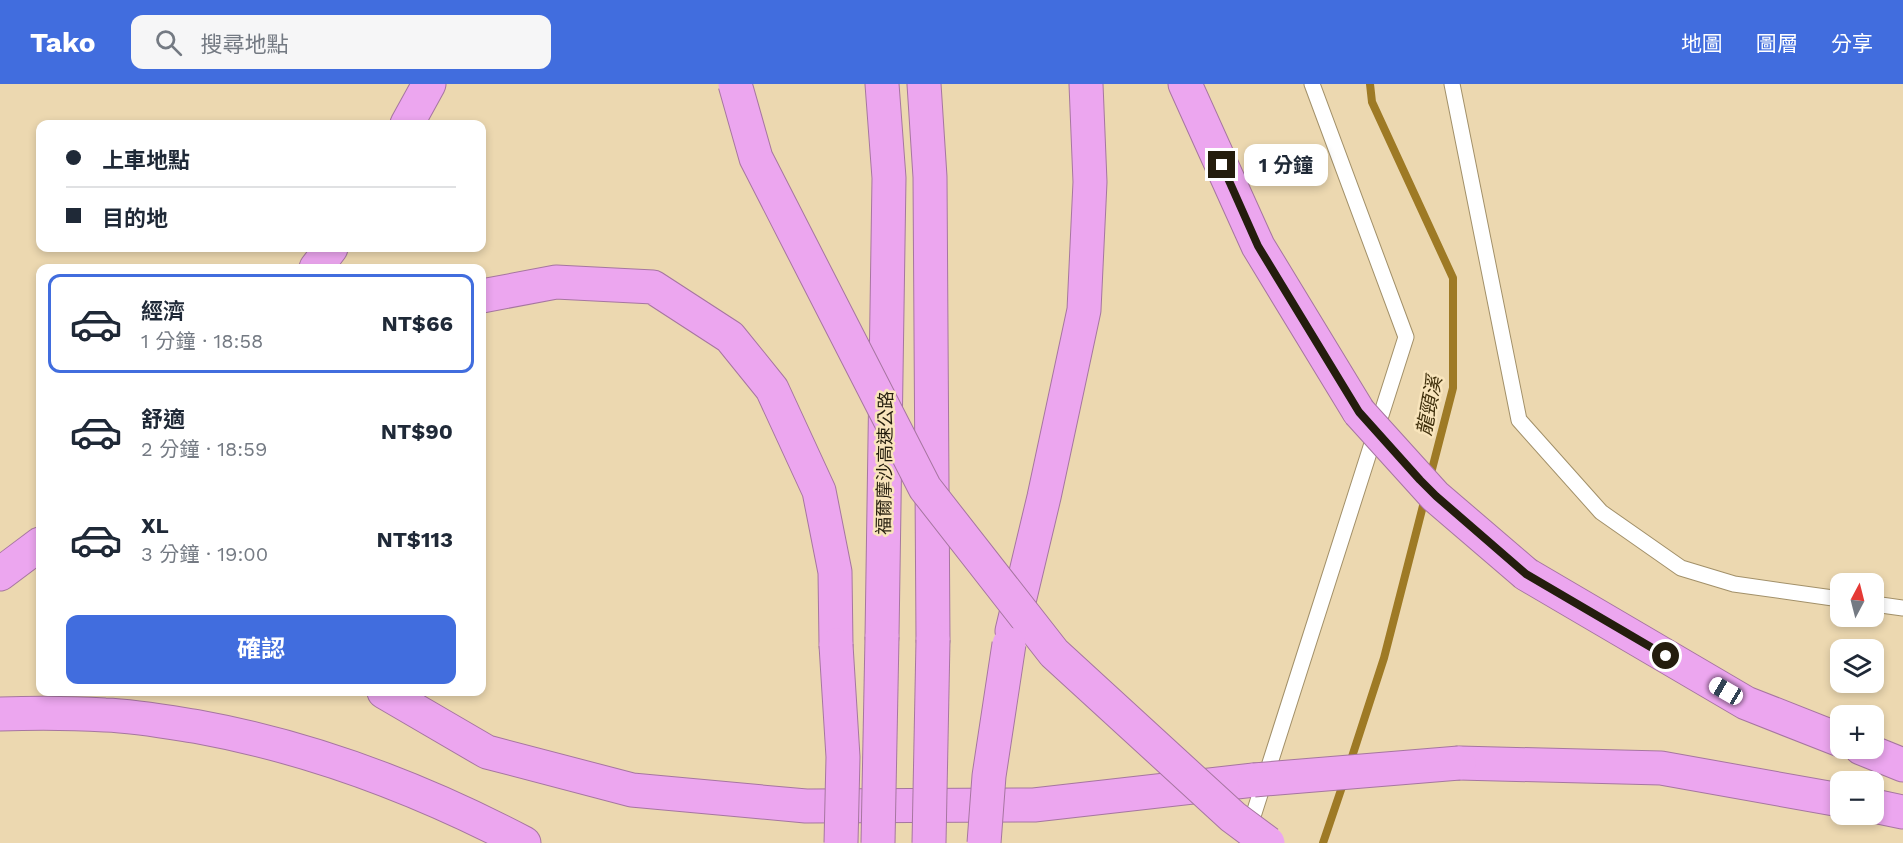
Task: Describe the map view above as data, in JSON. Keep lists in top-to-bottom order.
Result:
{
  "streets": {
    "highway": ["福爾摩沙高速公路"]
  },
  "water": ["龍頸溪"],
  "north": "top",
  "page": {
    "header": "Tako",
    "search": "搜尋地點",
    "nav": ["地圖", "圖層", "分享"],
    "banner": ["上車地點", "目的地"],
    "bubble": "1 分鐘",
    "list": [
      {
        "name": "經濟",
        "note": "1 分鐘 · 18:58",
        "value": "NT$66"
      },
      {
        "name": "舒適",
        "note": "2 分鐘 · 18:59",
        "value": "NT$90"
      },
      {
        "name": "XL",
        "note": "3 分鐘 · 19:00",
        "value": "NT$113"
      }
    ],
    "map_buttons": ["+", "−"],
    "buttons": "確認"
  }
}
